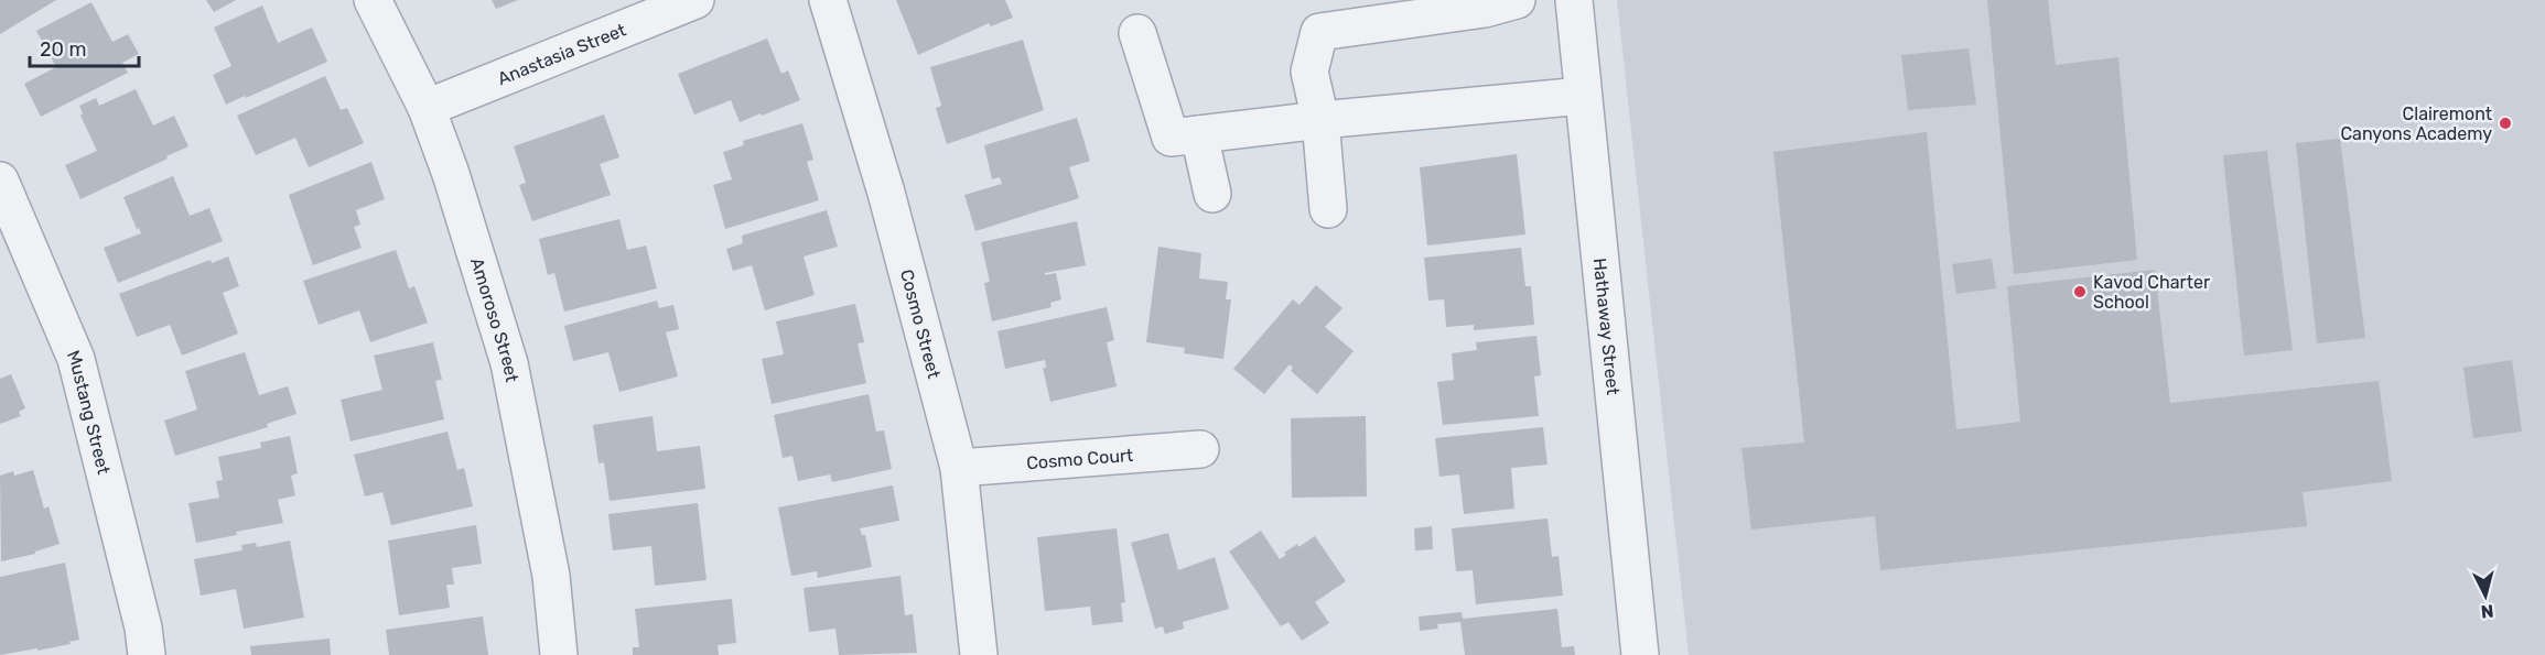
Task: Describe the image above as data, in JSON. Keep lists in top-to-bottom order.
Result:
{
  "streets": {
    "street": [
      "Anastasia Street",
      "Amoroso Street",
      "Cosmo Street",
      "Hathaway Street",
      "Mustang Street",
      "Cosmo Court"
    ]
  },
  "crossings": [
    ["Anastasia Street", "Amoroso Street"],
    ["Cosmo Street", "Cosmo Court"]
  ],
  "places": ["Clairemont Canyons Academy", "Kavod Charter School"],
  "scale_bar": "20 m",
  "north": "bottom"
}
